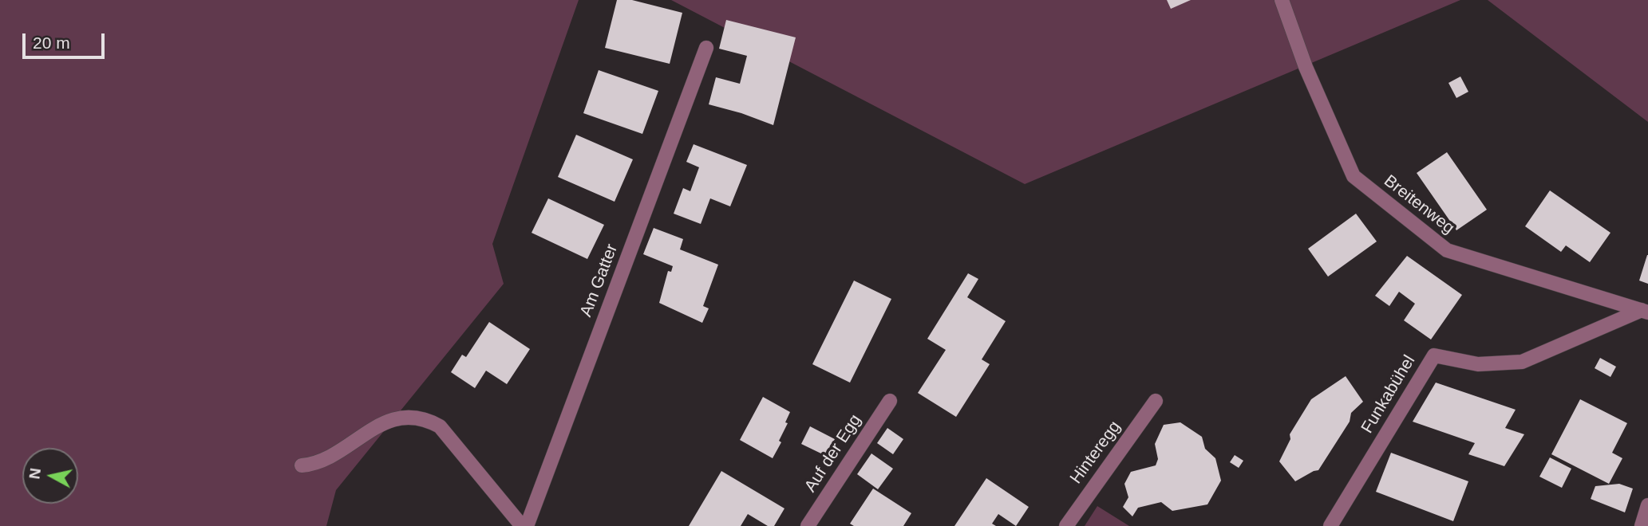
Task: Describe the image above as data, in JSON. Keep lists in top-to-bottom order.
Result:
{
  "streets": {
    "street": [
      "Breitenweg",
      "Am Gatter",
      "Funkabühel",
      "Hinteregg",
      "Auf der Egg"
    ]
  },
  "crossings": [
    ["Breitenweg", "Funkabühel"]
  ],
  "scale_bar": "20 m",
  "north": "left"
}
